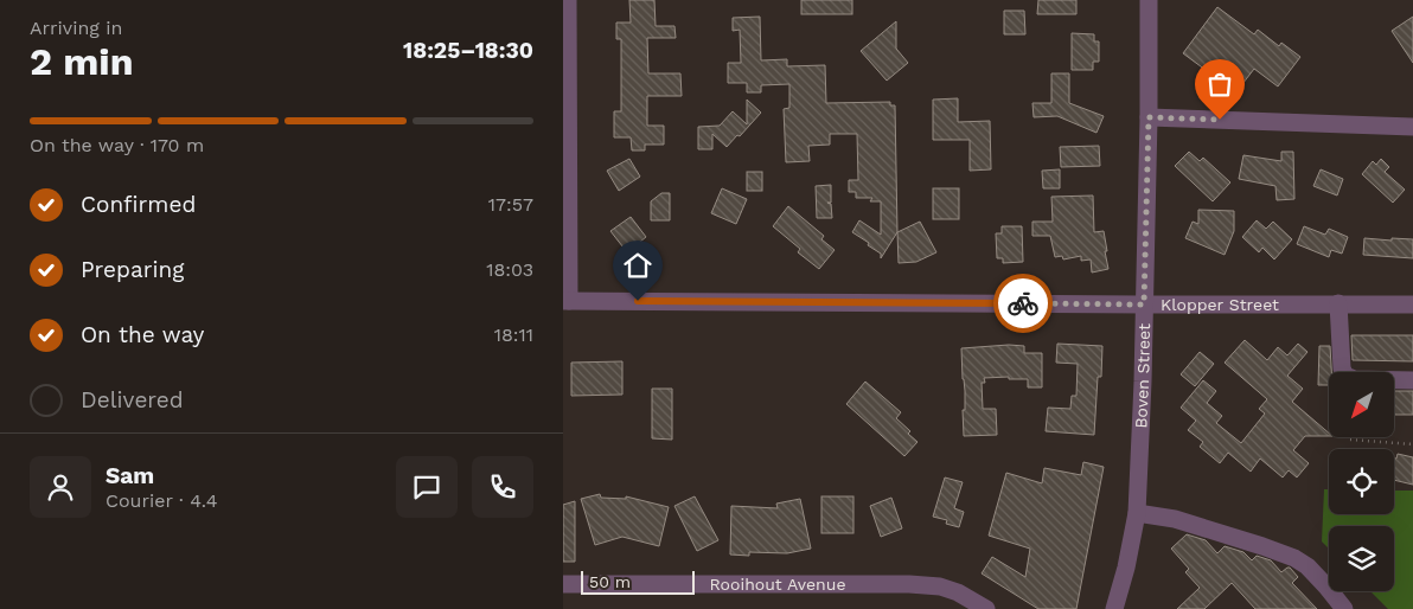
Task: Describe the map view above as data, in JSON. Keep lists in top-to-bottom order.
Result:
{
  "streets": {
    "street": ["Klopper Street", "Boven Street", "Rooihout Avenue"]
  },
  "crossings": [
    ["Klopper Street", "Boven Street"]
  ],
  "scale_bar": "50 m",
  "north": "bottom left",
  "page": {
    "heading": ["2 min", "Arriving in", "18:25–18:30"],
    "panel": ["Sam", "Courier · 4.4"],
    "bar": "On the way · 170 m",
    "list": [
      ["Confirmed", "17:57"],
      ["Preparing", "18:03"],
      ["On the way", "18:11"],
      "Delivered"
    ],
    "scale": "50 m"
  }
}
